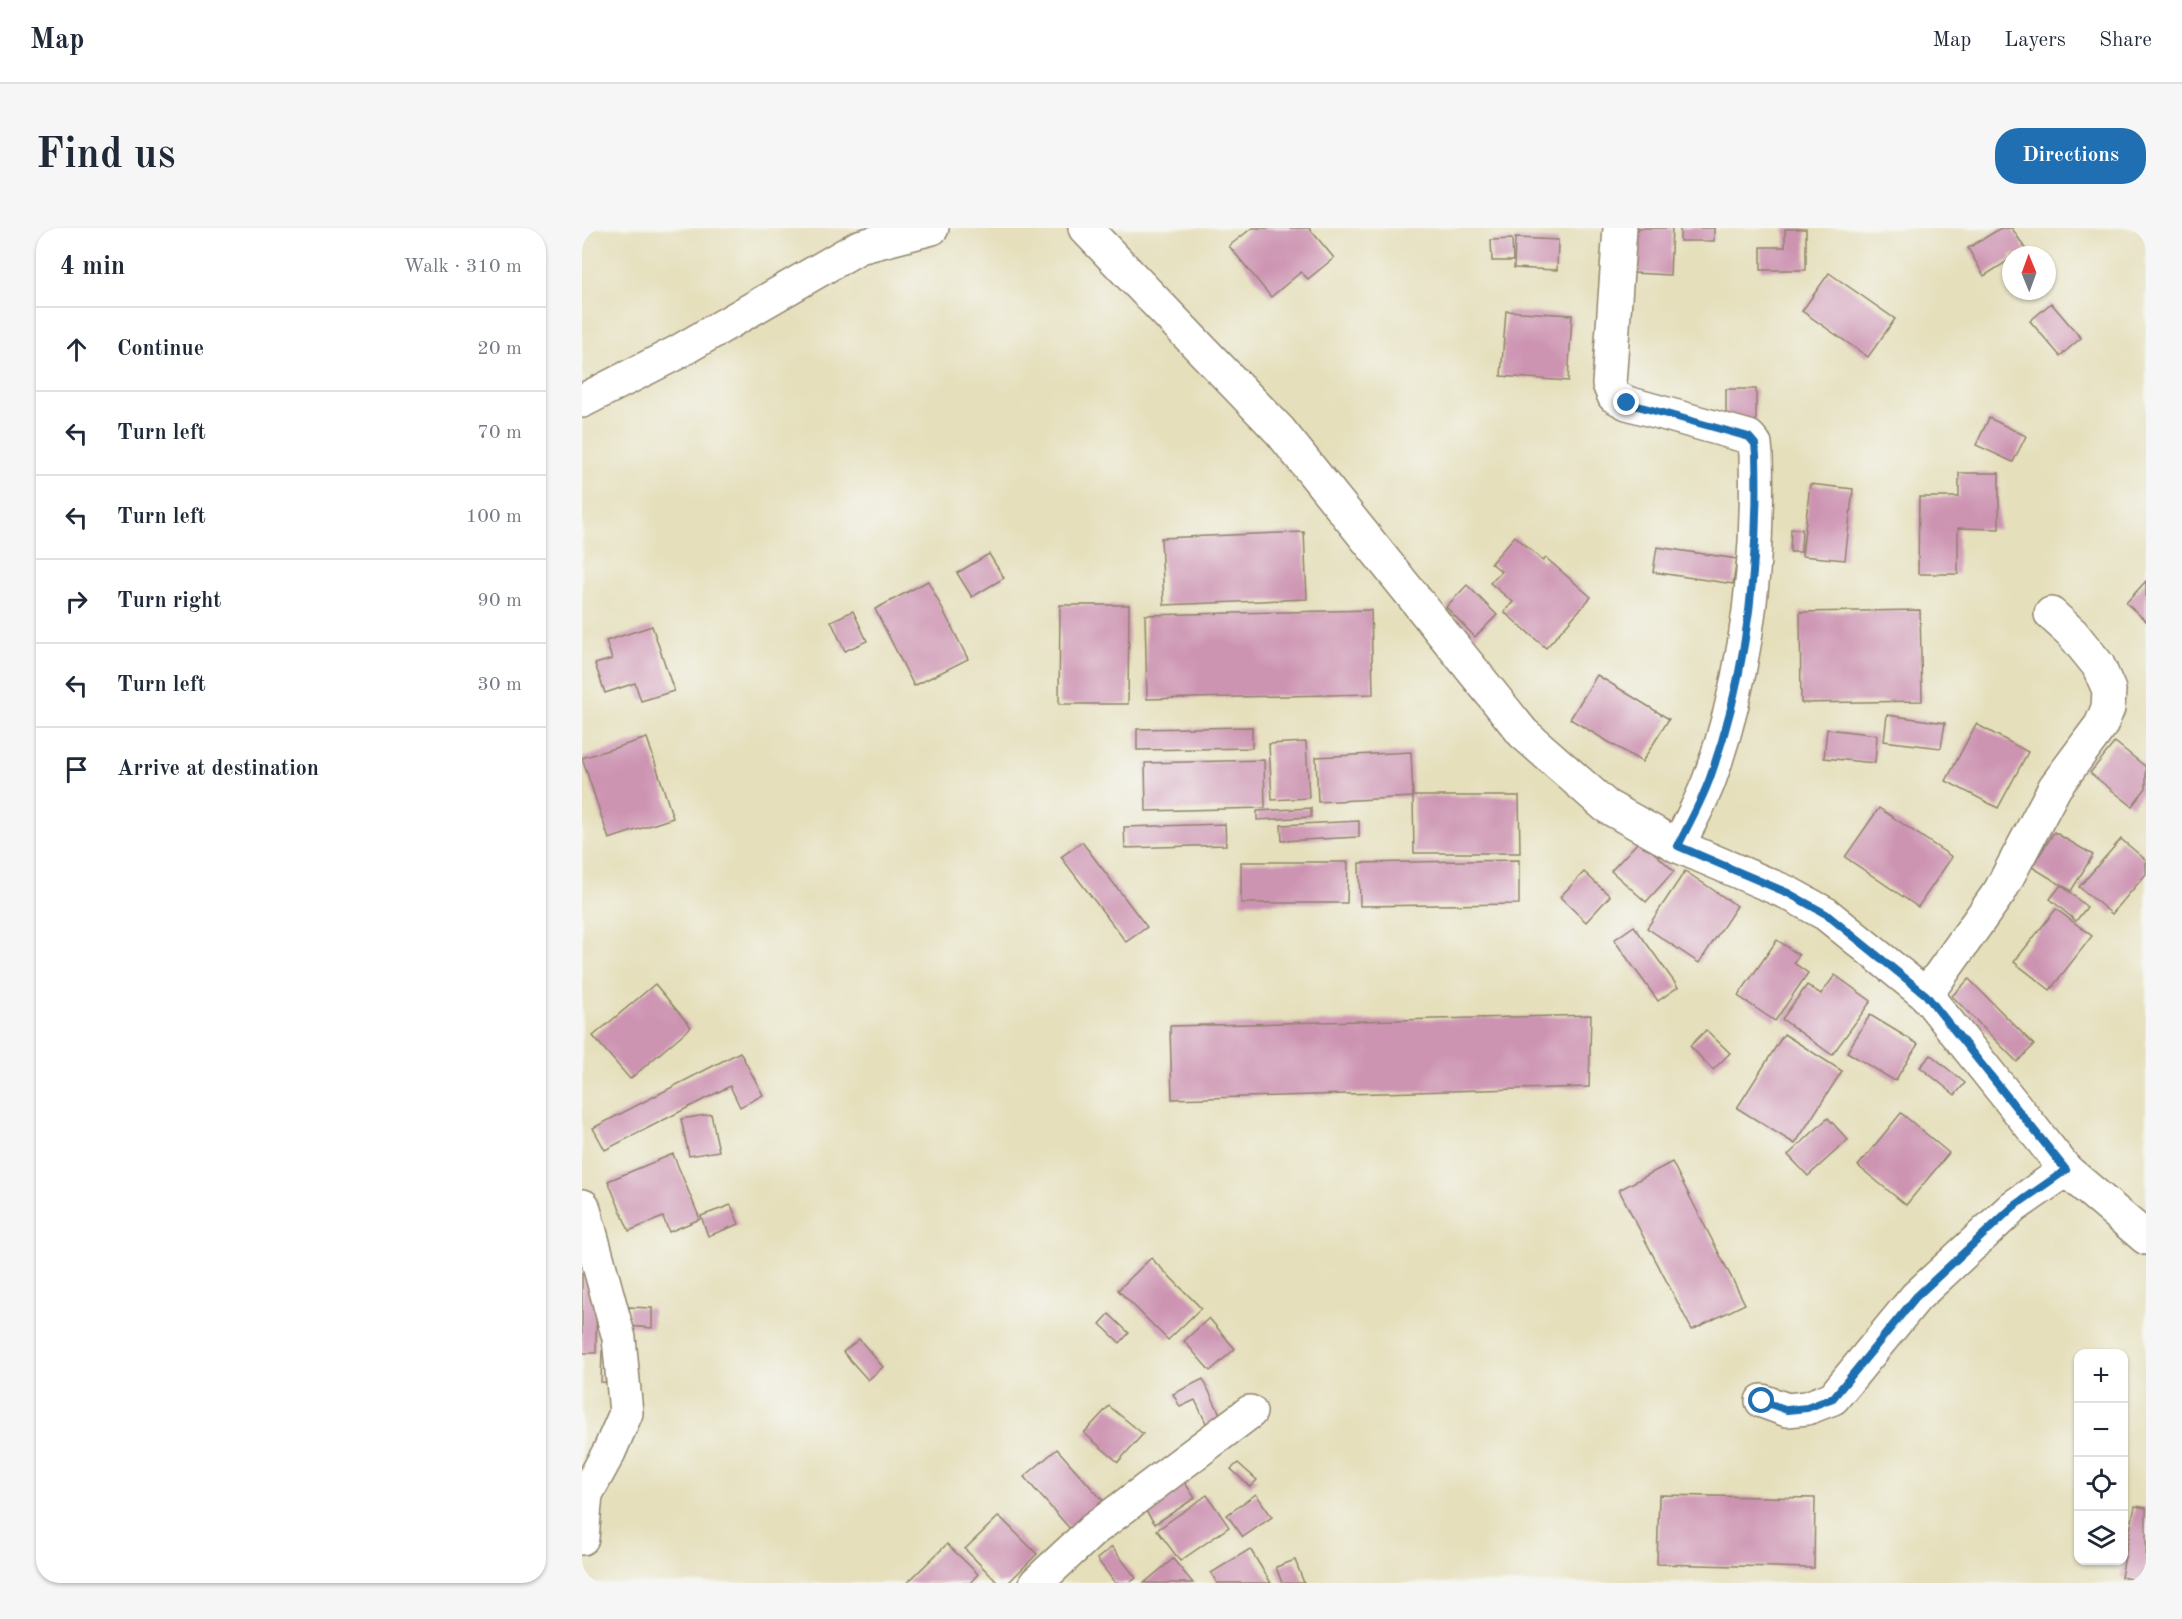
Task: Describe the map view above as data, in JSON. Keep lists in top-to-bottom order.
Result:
{
  "north": "top",
  "page": {
    "header": "Map",
    "nav": ["Map", "Layers", "Share"],
    "buttons": "Directions",
    "title": "Find us",
    "heading": ["4 min", "Walk · 310 m"],
    "list": [
      ["Continue", "20 m"],
      ["Turn left", "70 m"],
      ["Turn left", "100 m"],
      ["Turn right", "90 m"],
      ["Turn left", "30 m"],
      "Arrive at destination"
    ],
    "map_buttons": ["+", "−"]
  }
}
